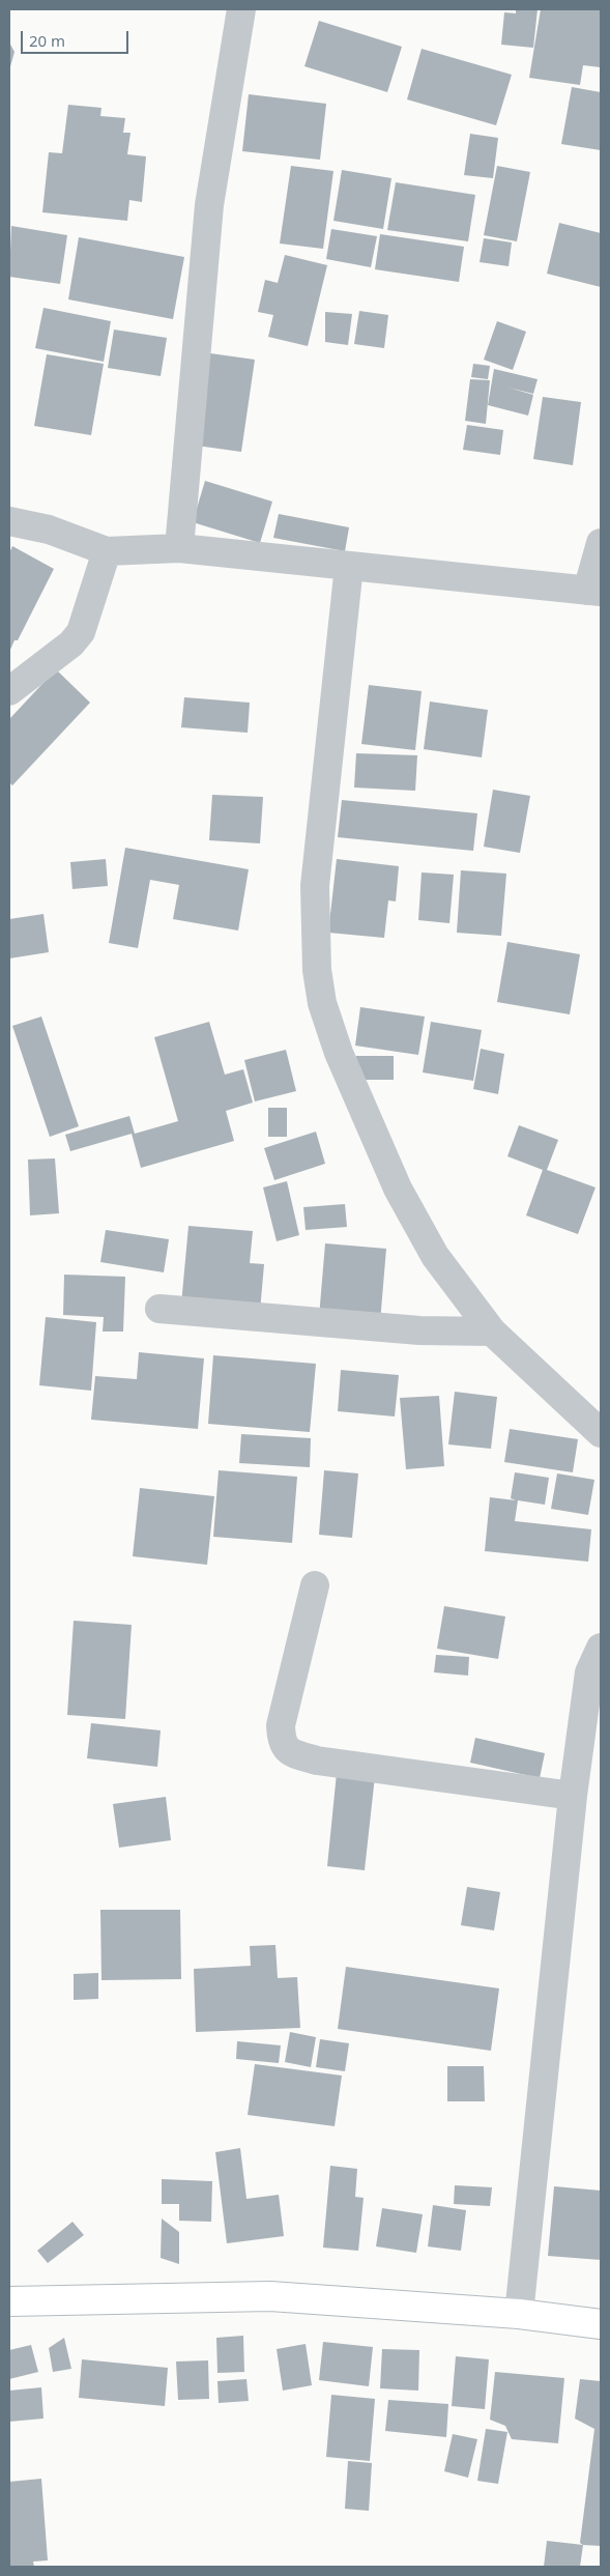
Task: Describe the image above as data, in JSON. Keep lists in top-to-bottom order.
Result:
{
  "scale_bar": "20 m"
}
